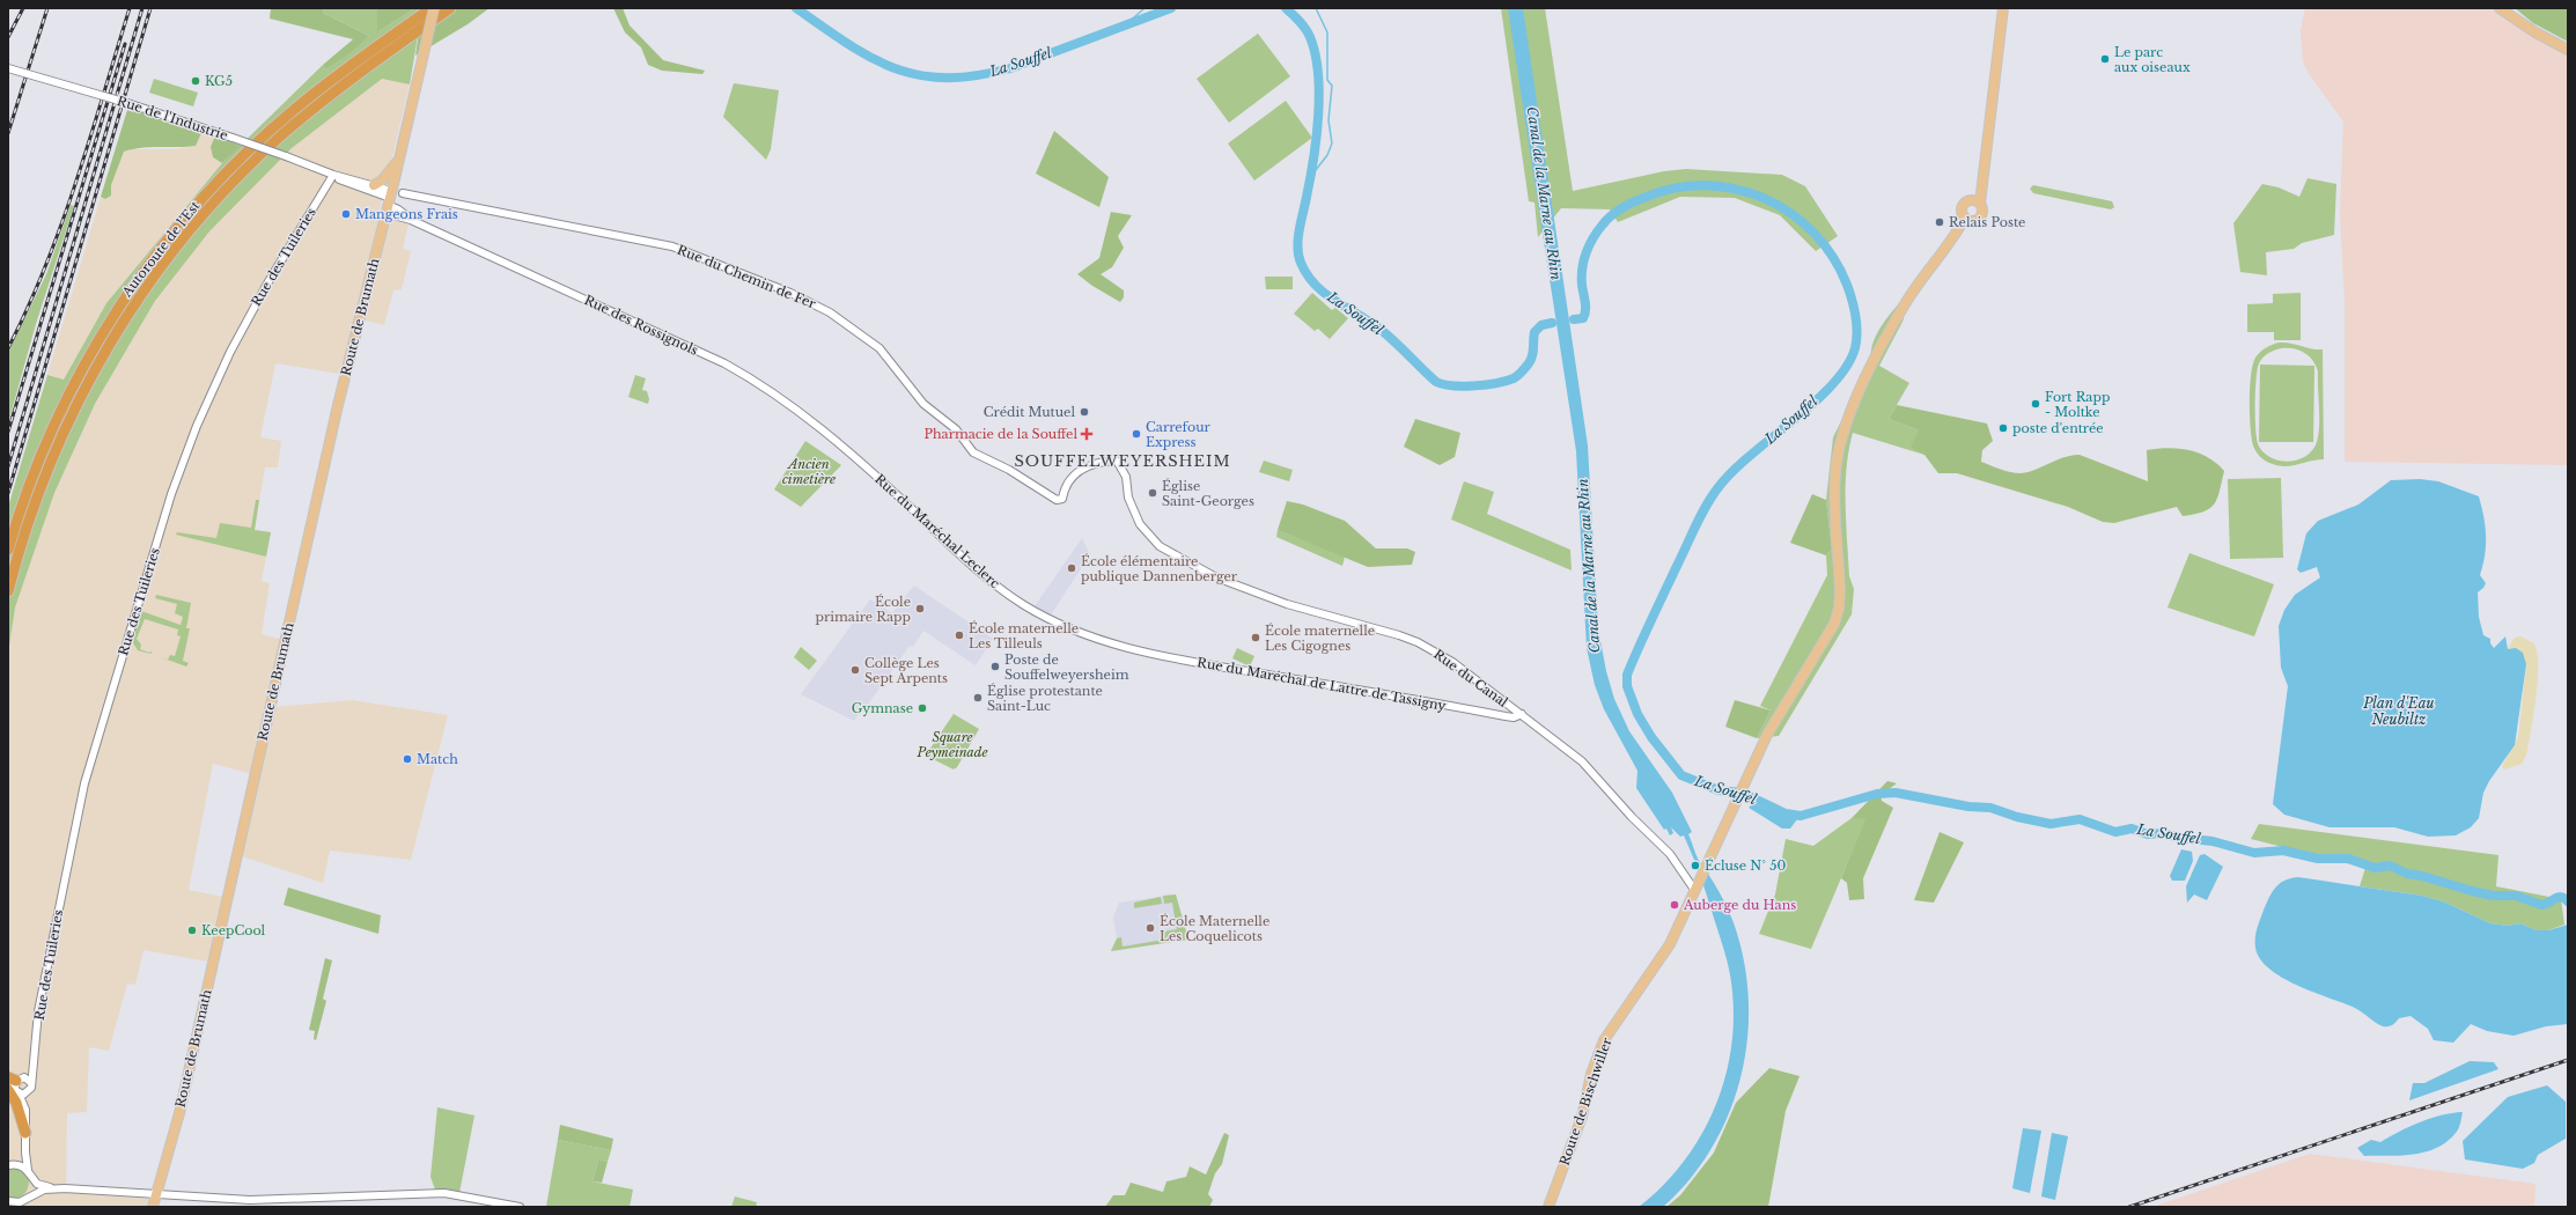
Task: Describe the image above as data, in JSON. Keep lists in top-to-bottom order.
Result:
{
  "streets": {
    "highway": ["Autoroute de l’Est"],
    "main road": ["Route de Brumath", "Route de Bischwiller"],
    "street": [
      "Rue de l'Industrie",
      "Rue des Tuileries",
      "Rue du Chemin de Fer",
      "Rue des Rossignols",
      "Rue du Maréchal Leclerc",
      "Rue du Canal",
      "Rue du Maréchal de Lattre de Tassigny"
    ]
  },
  "crossings": [
    ["Rue de l'Industrie", "Rue des Tuileries"],
    ["Rue de l'Industrie", "Route de Brumath"],
    ["Rue de l'Industrie", "Rue des Rossignols"],
    ["Autoroute de l’Est", "Route de Brumath"],
    ["Rue du Chemin de Fer", "Rue du Canal"],
    ["Route de Brumath", "Rue des Rossignols"],
    ["Rue des Rossignols", "Rue du Maréchal Leclerc"],
    ["Rue du Maréchal Leclerc", "Rue du Maréchal de Lattre de Tassigny"],
    ["Rue du Canal", "Rue du Maréchal de Lattre de Tassigny"],
    ["Rue du Canal", "Route de Bischwiller"]
  ],
  "districts": ["SOUFFELWEYERSHEIM"],
  "water": ["La Souffel", "Canal de la Marne au Rhin", "Plan d'Eau Neubiltz"],
  "parks": ["Ancien cimetière", "Square Peymeinade"],
  "places": {
    "other": [
      "Le parc aux oiseaux",
      "KG5",
      "Mangeons Frais",
      "Relais Poste",
      "Fort Rapp - Moltke",
      "Crédit Mutuel",
      "poste d'entrée",
      "Carrefour Express",
      "Église Saint-Georges",
      "École élémentaire publique Dannenberger",
      "École primaire Rapp",
      "École maternelle Les Tilleuls",
      "École maternelle Les Cigognes",
      "Poste de Souffelweyersheim",
      "Collège Les Sept Arpents",
      "Église protestante Saint-Luc",
      "Gymnase",
      "Match",
      "Écluse N° 50",
      "Auberge du Hans",
      "École Maternelle Les Coquelicots",
      "KeepCool"
    ],
    "health": ["Pharmacie de la Souffel"]
  }
}
